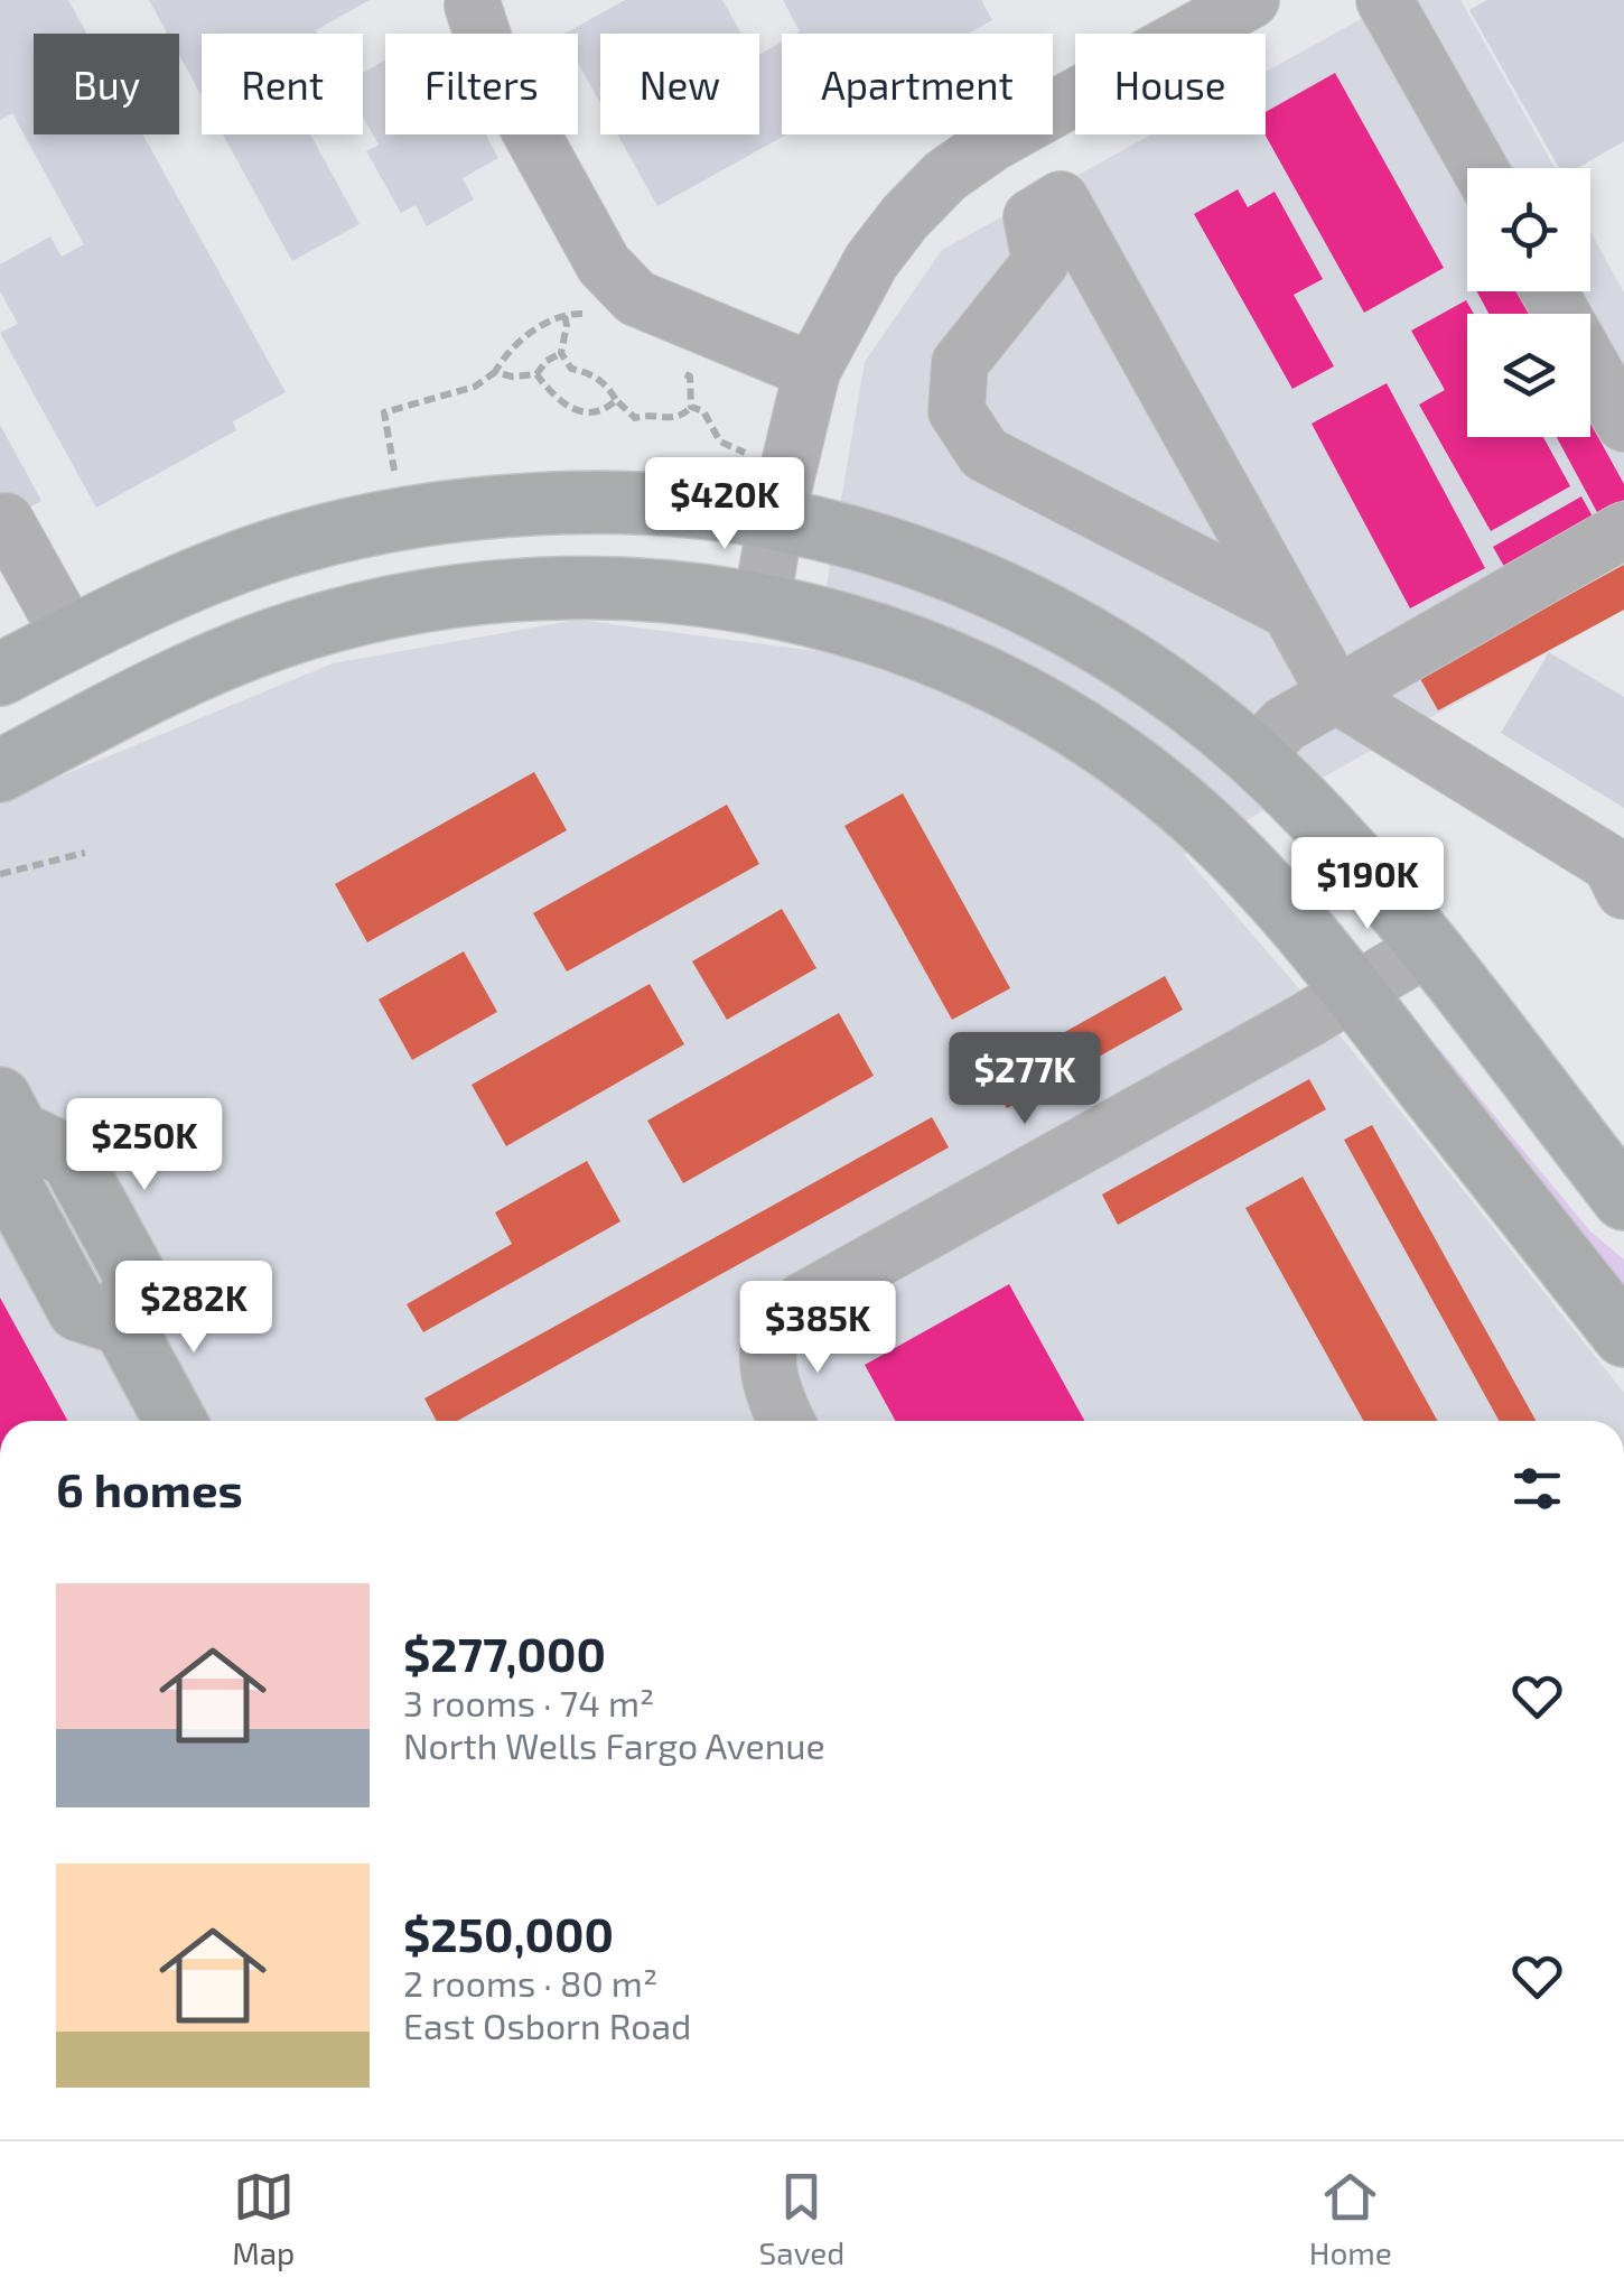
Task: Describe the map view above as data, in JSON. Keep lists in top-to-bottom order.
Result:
{
  "page": {
    "chip": [
      "Buy",
      "Rent",
      "Filters",
      "New",
      "Apartment",
      "House"
    ],
    "price": [
      "$420K",
      "$190K",
      "$277K",
      "$250K",
      "$282K",
      "$385K"
    ],
    "heading": "6 homes",
    "list": [
      {
        "name": "$277,000",
        "note": "3 rooms · 74 m² · North Wells Fargo Avenue"
      },
      {
        "name": "$250,000",
        "note": "2 rooms · 80 m² · East Osborn Road"
      }
    ],
    "tabs": ["Map", "Saved", "Home"]
  }
}
